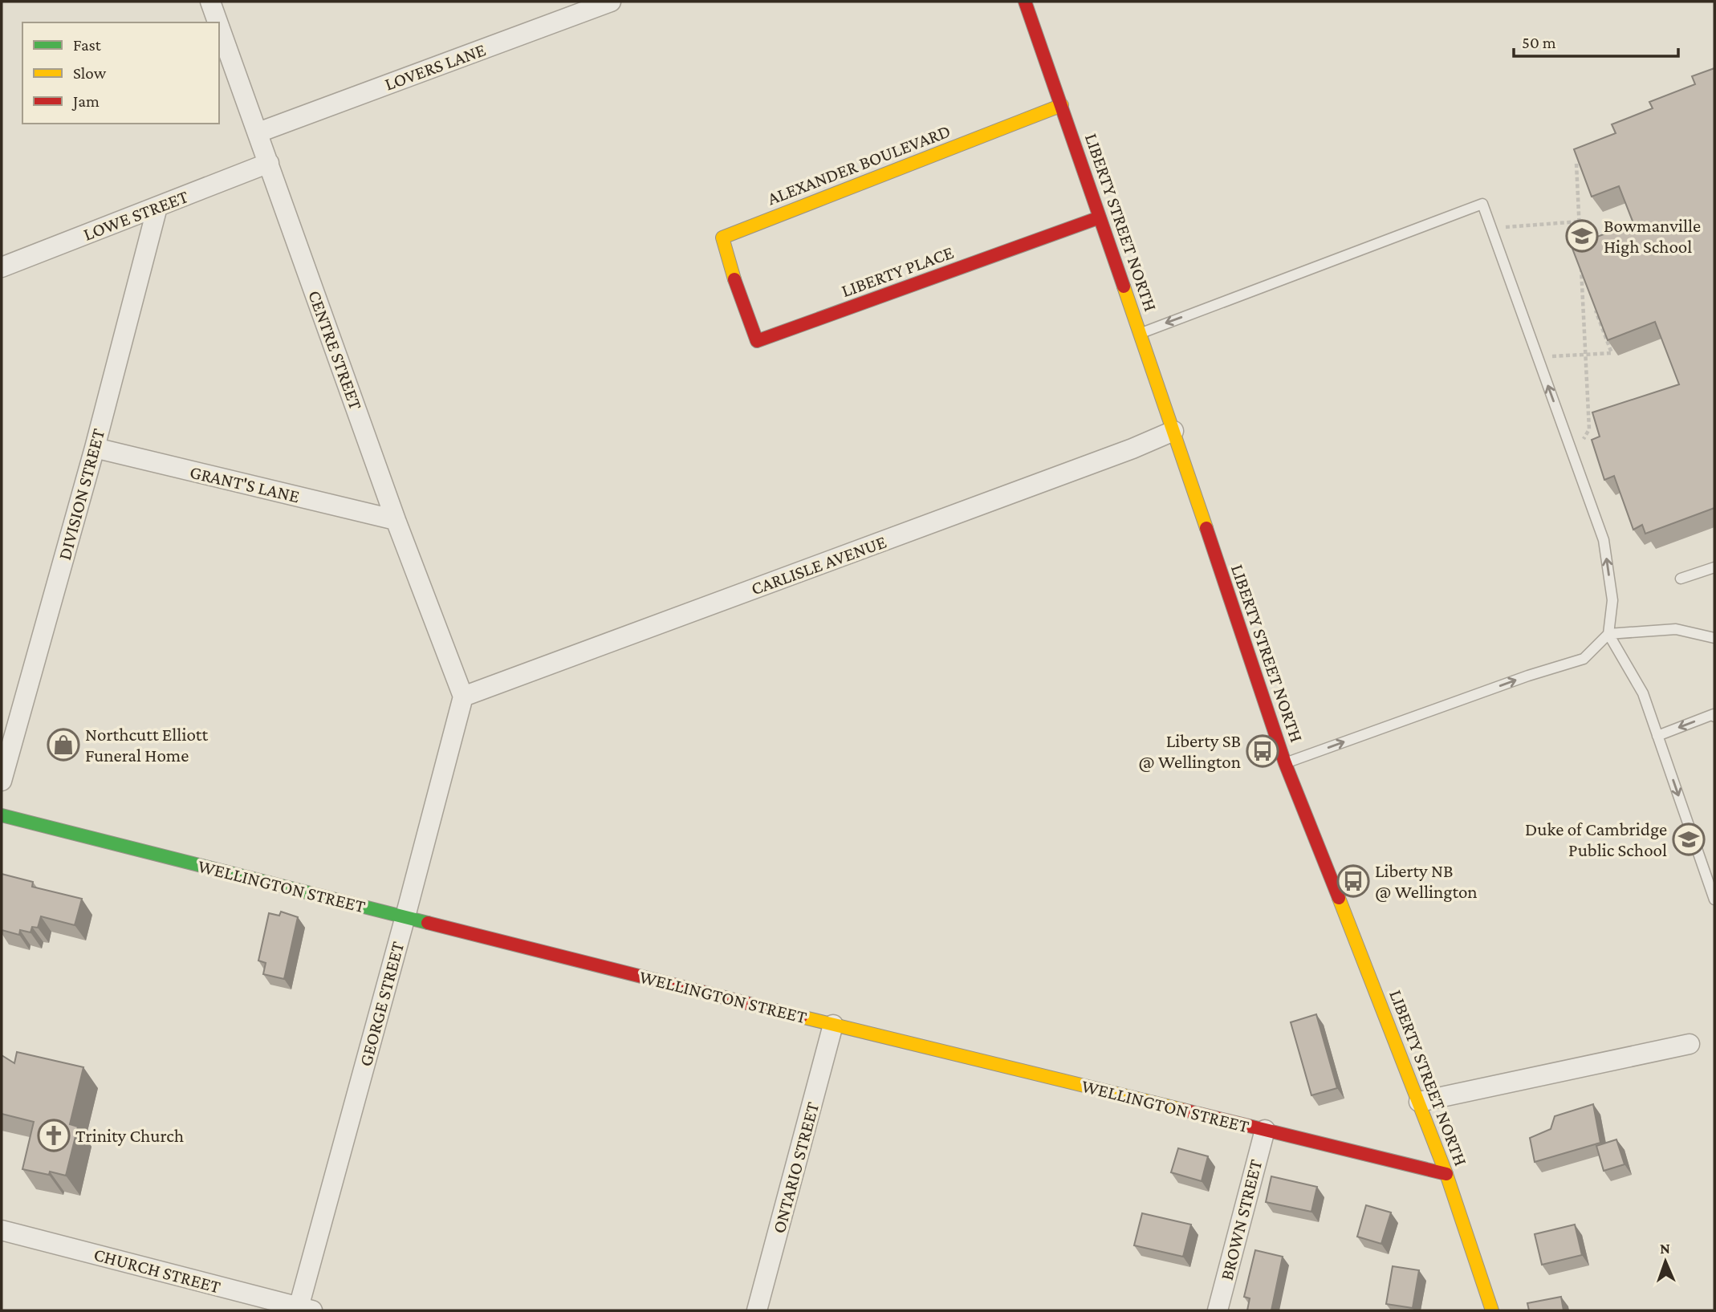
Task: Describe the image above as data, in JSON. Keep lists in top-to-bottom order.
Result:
{
  "streets": {
    "street": [
      "LOVERS LANE",
      "ALEXANDER BOULEVARD",
      "LOWE STREET",
      "LIBERTY STREET NORTH",
      "LIBERTY PLACE",
      "CENTRE STREET",
      "GRANT'S LANE",
      "DIVISION STREET",
      "CARLISLE AVENUE",
      "WELLINGTON STREET",
      "GEORGE STREET",
      "ONTARIO STREET",
      "BROWN STREET",
      "CHURCH STREET"
    ]
  },
  "crossings": [
    ["LOVERS LANE", "CENTRE STREET"],
    ["ALEXANDER BOULEVARD", "LIBERTY STREET NORTH"],
    ["ALEXANDER BOULEVARD", "LIBERTY PLACE"],
    ["LOWE STREET", "CENTRE STREET"],
    ["LOWE STREET", "DIVISION STREET"],
    ["LIBERTY STREET NORTH", "LIBERTY PLACE"],
    ["LIBERTY STREET NORTH", "CARLISLE AVENUE"],
    ["LIBERTY STREET NORTH", "WELLINGTON STREET"],
    ["CENTRE STREET", "GRANT'S LANE"],
    ["CENTRE STREET", "CARLISLE AVENUE"],
    ["CENTRE STREET", "GEORGE STREET"],
    ["GRANT'S LANE", "DIVISION STREET"],
    ["CARLISLE AVENUE", "GEORGE STREET"],
    ["WELLINGTON STREET", "GEORGE STREET"],
    ["WELLINGTON STREET", "ONTARIO STREET"],
    ["WELLINGTON STREET", "BROWN STREET"],
    ["GEORGE STREET", "CHURCH STREET"]
  ],
  "places": {
    "school or university": ["Bowmanville High School", "Duke of Cambridge Public School"],
    "shop": ["Northcutt Elliott Funeral Home"],
    "bus stop": ["Liberty SB @ Wellington", "Liberty NB @ Wellington"],
    "church": ["Trinity Church"]
  },
  "legend": ["Fast", "Slow", "Jam"],
  "scale_bar": "50 m",
  "north": "top"
}
